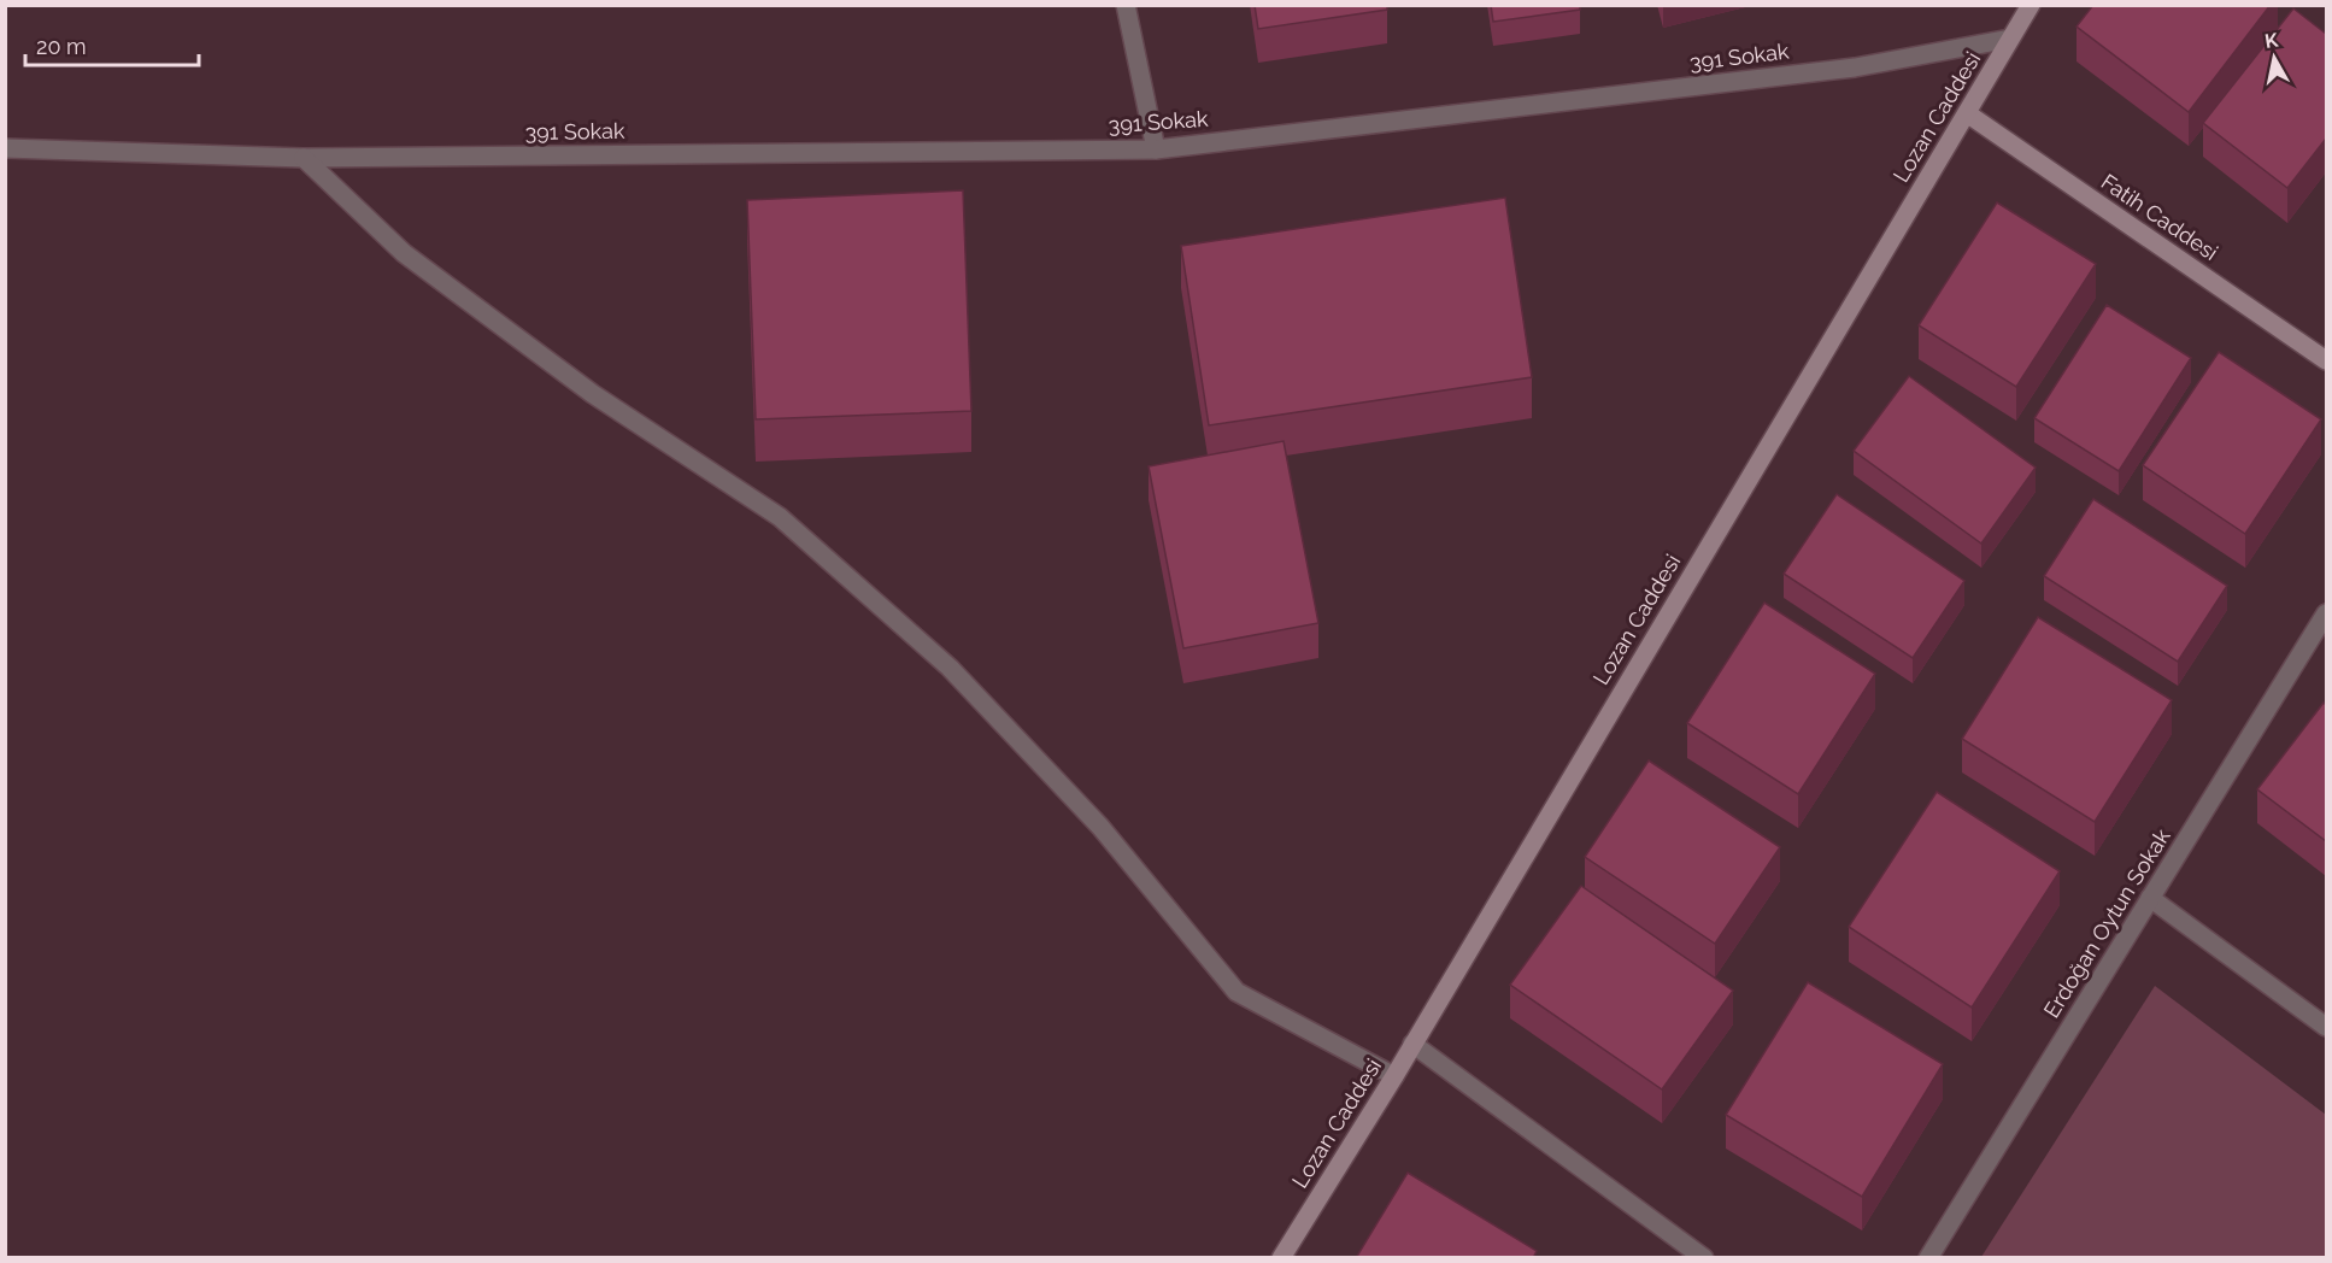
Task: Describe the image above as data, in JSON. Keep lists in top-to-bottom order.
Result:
{
  "streets": {
    "street": [
      "391 Sokak",
      "Lozan Caddesi",
      "Fatih Caddesi",
      "Erdoğan Oytun Sokak"
    ]
  },
  "crossings": [
    ["391 Sokak", "Lozan Caddesi"],
    ["Lozan Caddesi", "Fatih Caddesi"]
  ],
  "scale_bar": "20 m",
  "north": "top"
}
